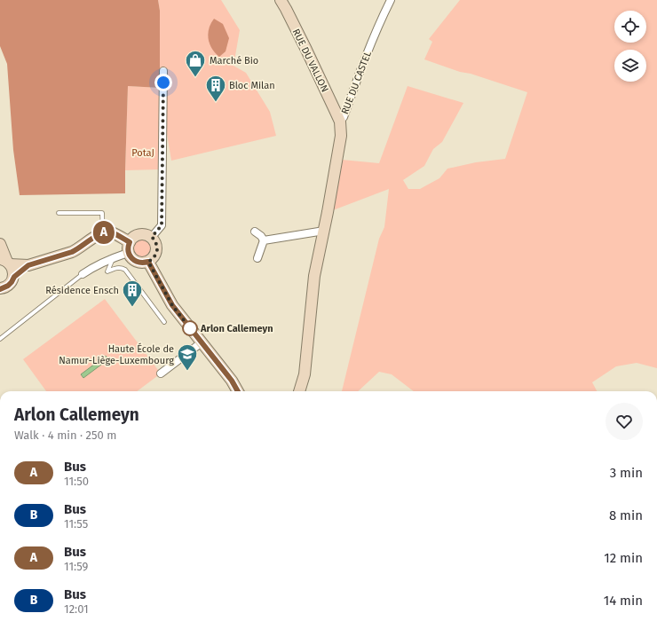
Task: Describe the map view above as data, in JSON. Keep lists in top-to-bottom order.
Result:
{
  "streets": {
    "street": ["RUE DU VALLON", "RUE DU CASTEL"]
  },
  "crossings": [
    ["RUE DU VALLON", "RUE DU CASTEL"]
  ],
  "parks": ["PotaJ"],
  "places": {
    "shop": ["Marché Bio"],
    "building": ["Bloc Milan", "Résidence Ensch"],
    "other": ["Arlon Callemeyn"],
    "school or university": ["Haute École de Namur-Liège-Luxembourg"]
  },
  "lines": ["bus line A"],
  "page": {
    "on_map": "A",
    "heading": ["Arlon Callemeyn", "Walk · 4 min · 250 m"],
    "list": [
      {
        "mark": "A",
        "name": "Bus",
        "note": "11:50",
        "value": "3 min"
      },
      {
        "mark": "B",
        "name": "Bus",
        "note": "11:55",
        "value": "8 min"
      },
      {
        "mark": "A",
        "name": "Bus",
        "note": "11:59",
        "value": "12 min"
      },
      {
        "mark": "B",
        "name": "Bus",
        "note": "12:01",
        "value": "14 min"
      }
    ]
  }
}
